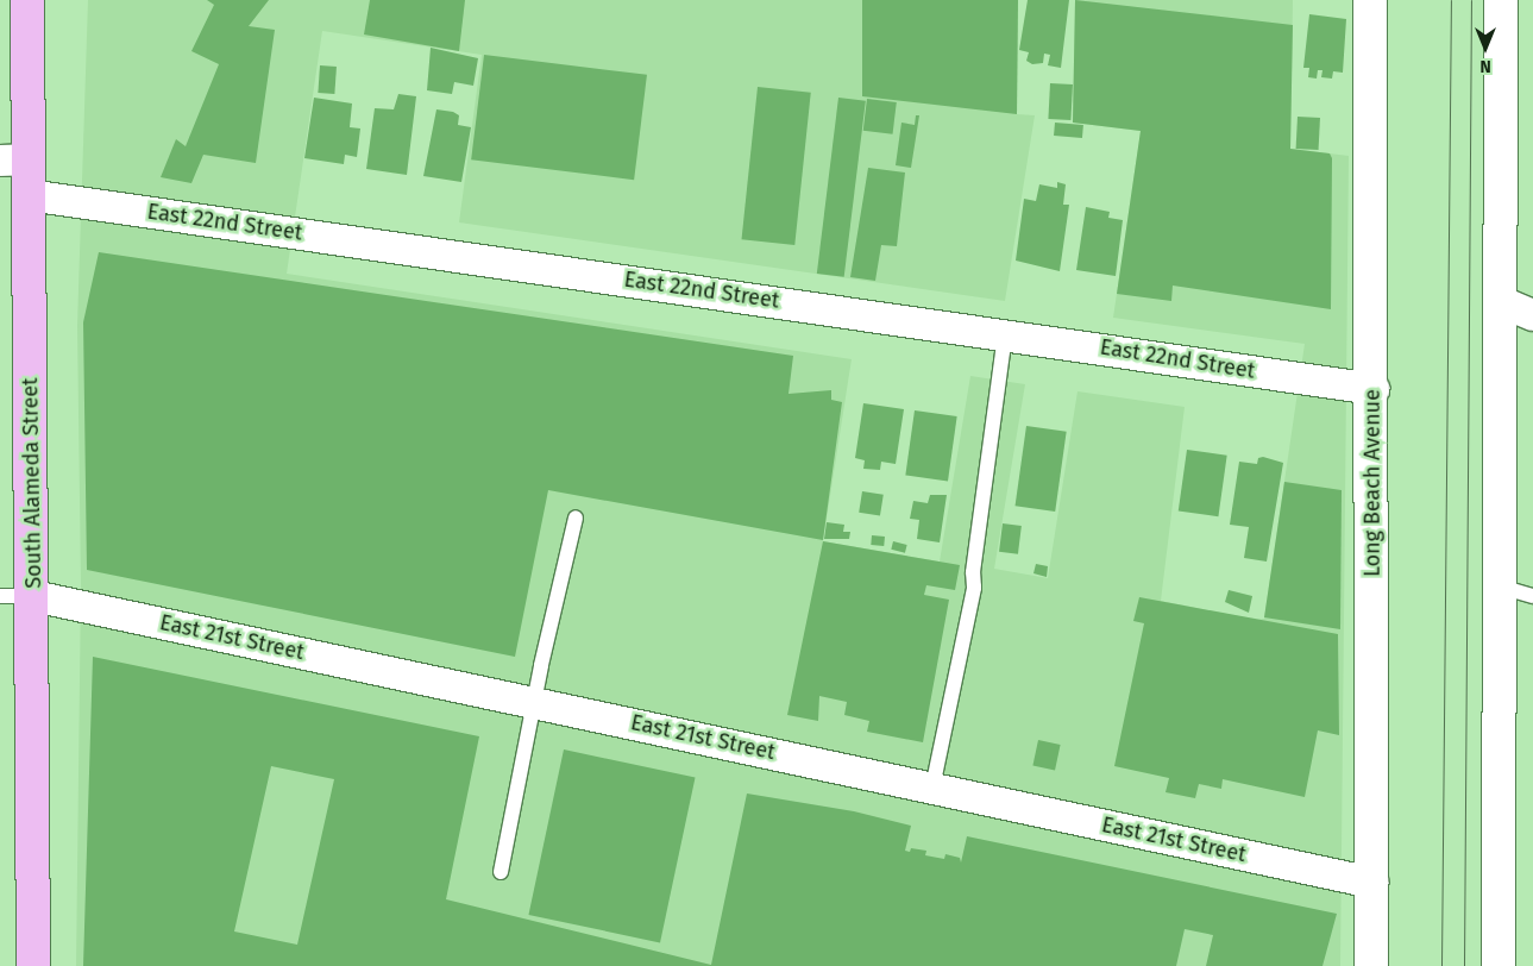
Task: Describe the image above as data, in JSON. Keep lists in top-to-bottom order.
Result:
{
  "streets": {
    "main road": ["South Alameda Street", "Long Beach Avenue"],
    "street": ["East 22nd Street", "East 21st Street"]
  },
  "crossings": [
    ["East 22nd Street", "South Alameda Street"],
    ["East 22nd Street", "Long Beach Avenue"],
    ["South Alameda Street", "East 21st Street"],
    ["Long Beach Avenue", "East 21st Street"]
  ],
  "north": "bottom"
}
